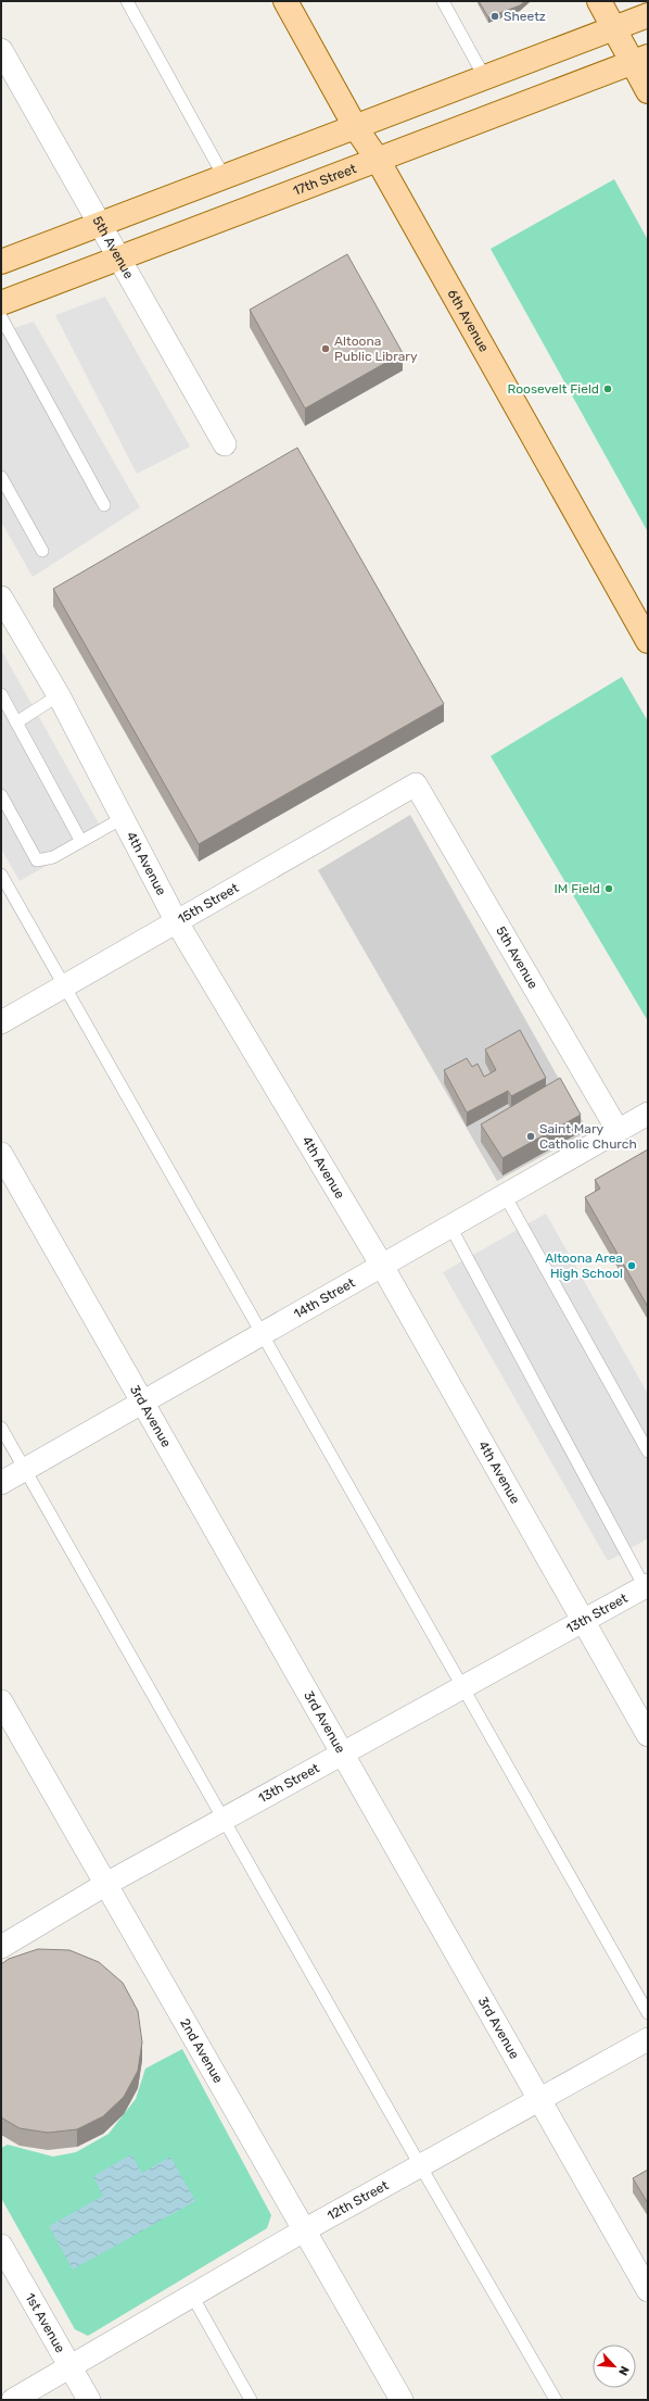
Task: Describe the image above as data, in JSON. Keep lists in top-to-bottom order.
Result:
{
  "streets": {
    "main road": ["17th Street", "6th Avenue"],
    "street": [
      "5th Avenue",
      "4th Avenue",
      "15th Street",
      "14th Street",
      "3rd Avenue",
      "13th Street",
      "2nd Avenue",
      "12th Street",
      "1st Avenue"
    ]
  },
  "crossings": [
    ["17th Street", "5th Avenue"],
    ["17th Street", "6th Avenue"],
    ["5th Avenue", "15th Street"],
    ["5th Avenue", "14th Street"],
    ["4th Avenue", "15th Street"],
    ["4th Avenue", "14th Street"],
    ["4th Avenue", "13th Street"],
    ["14th Street", "3rd Avenue"],
    ["3rd Avenue", "13th Street"],
    ["3rd Avenue", "12th Street"],
    ["13th Street", "2nd Avenue"],
    ["2nd Avenue", "12th Street"],
    ["12th Street", "1st Avenue"]
  ],
  "places": [
    "Sheetz",
    "Altoona Public Library",
    "Roosevelt Field",
    "IM Field",
    "Saint Mary Catholic Church",
    "Altoona Area High School"
  ],
  "north": "bottom right"
}
